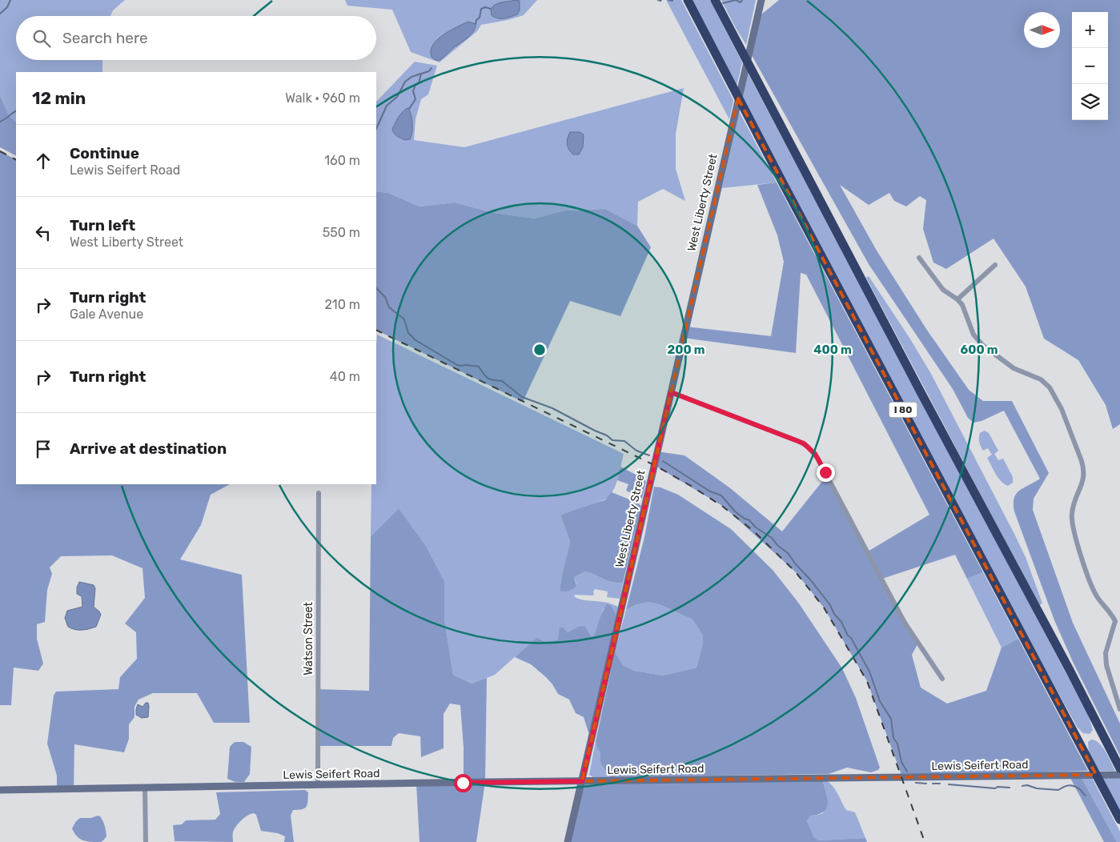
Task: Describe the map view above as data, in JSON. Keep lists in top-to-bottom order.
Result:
{
  "streets": {
    "highway": ["I 80"],
    "street": ["West Liberty Street", "Watson Street", "Lewis Seifert Road"]
  },
  "crossings": [
    ["West Liberty Street", "Lewis Seifert Road"],
    ["Watson Street", "Lewis Seifert Road"]
  ],
  "north": "right",
  "page": {
    "map_buttons": ["+", "−"],
    "search": "Search here",
    "heading": ["12 min", "Walk · 960 m"],
    "list": [
      ["Continue", "Lewis Seifert Road", "160 m"],
      ["Turn left", "West Liberty Street", "550 m"],
      ["Turn right", "Gale Avenue", "210 m"],
      ["Turn right", "40 m"],
      "Arrive at destination"
    ]
  },
  "rings": ["200 m", "400 m", "600 m"]
}
